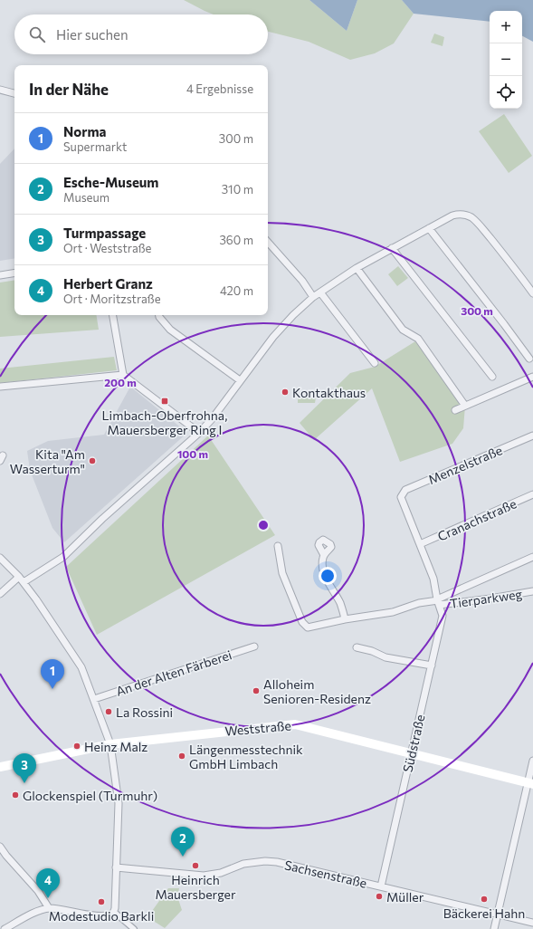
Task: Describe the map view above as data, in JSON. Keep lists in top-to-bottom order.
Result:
{
  "streets": {
    "main road": ["Weststraße"],
    "street": [
      "Menzelstraße",
      "Cranachstraße",
      "Tierparkweg",
      "An der Alten Färberei",
      "Südstraße",
      "Sachsenstraße"
    ]
  },
  "crossings": [
    ["Menzelstraße", "Südstraße"],
    ["Cranachstraße", "Südstraße"],
    ["Tierparkweg", "Südstraße"],
    ["Weststraße", "Südstraße"],
    ["Südstraße", "Sachsenstraße"]
  ],
  "places": {
    "other": [
      "Kontakthaus",
      "Kita \"Am Wasserturm\"",
      "Alloheim Senioren-Residenz",
      "La Rossini",
      "Heinz Malz",
      "Längenmesstechnik GmbH Limbach",
      "Glockenspiel (Turmuhr)",
      "Heinrich Mauersberger",
      "Müller",
      "Bäckerei Hahn",
      "Modestudio Barkli"
    ],
    "transit": ["Limbach-Oberfrohna, Mauersberger Ring I"]
  },
  "page": {
    "map_buttons": ["+", "−"],
    "search": "Hier suchen",
    "heading": ["In der Nähe", "4 Ergebnisse"],
    "list": [
      {
        "mark": "1",
        "name": "Norma",
        "note": "Supermarkt",
        "value": "300 m"
      },
      {
        "mark": "2",
        "name": "Esche-Museum",
        "note": "Museum",
        "value": "310 m"
      },
      {
        "mark": "3",
        "name": "Turmpassage",
        "note": "Ort · Weststraße",
        "value": "360 m"
      },
      {
        "mark": "4",
        "name": "Herbert Granz",
        "note": "Ort · Moritzstraße",
        "value": "420 m"
      }
    ],
    "pins": [
      "1",
      "3",
      "2",
      "4"
    ]
  },
  "rings": ["300 m", "200 m", "100 m"]
}
